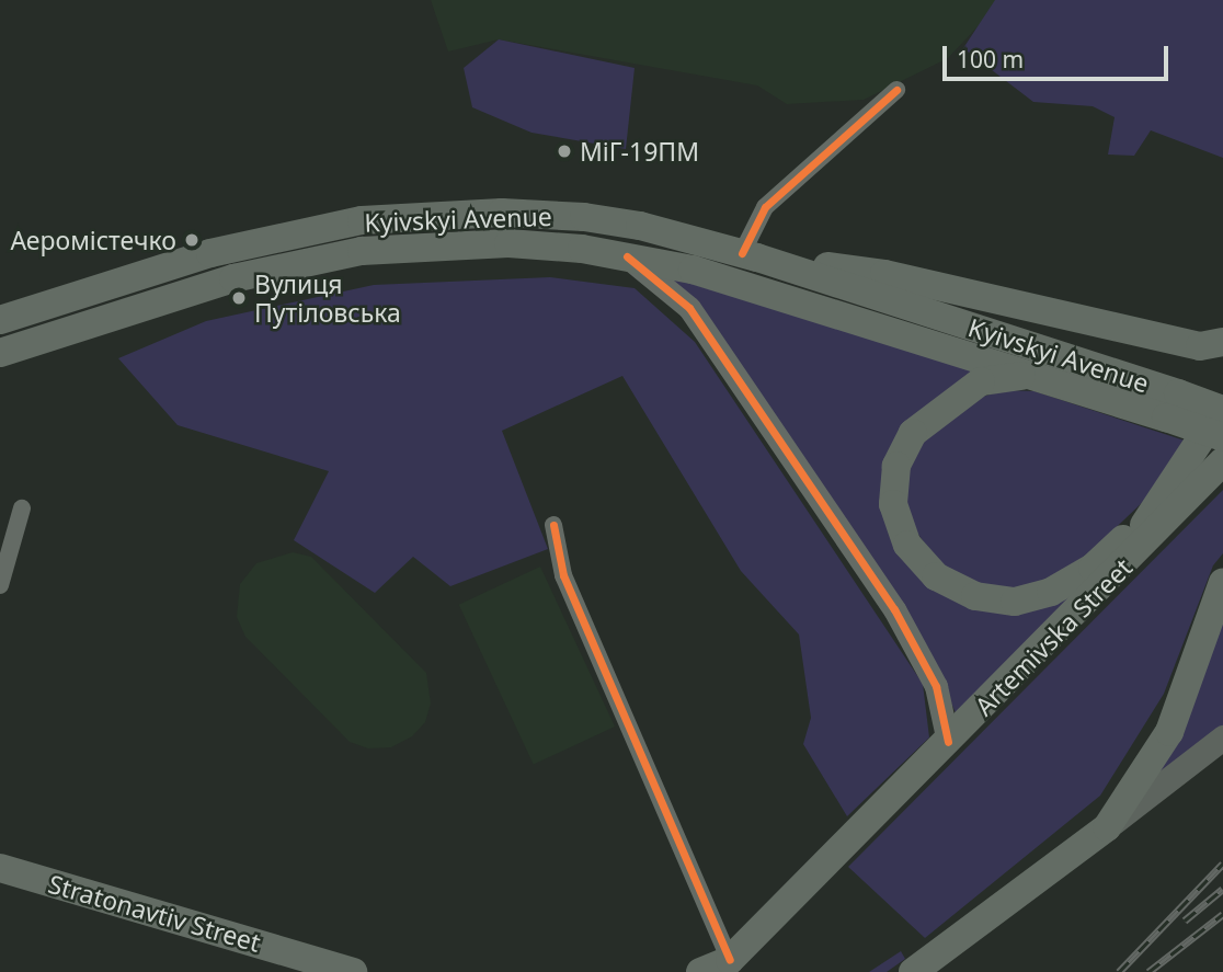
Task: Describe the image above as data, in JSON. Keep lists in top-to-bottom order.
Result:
{
  "streets": {
    "main road": ["Kyivskyi Avenue", "Artemivska Street", "Stratonavtiv Street"]
  },
  "places": ["МіГ-19ПМ", "Аеромістечко", "Вулиця Путіловська"],
  "scale_bar": "100 m"
}
